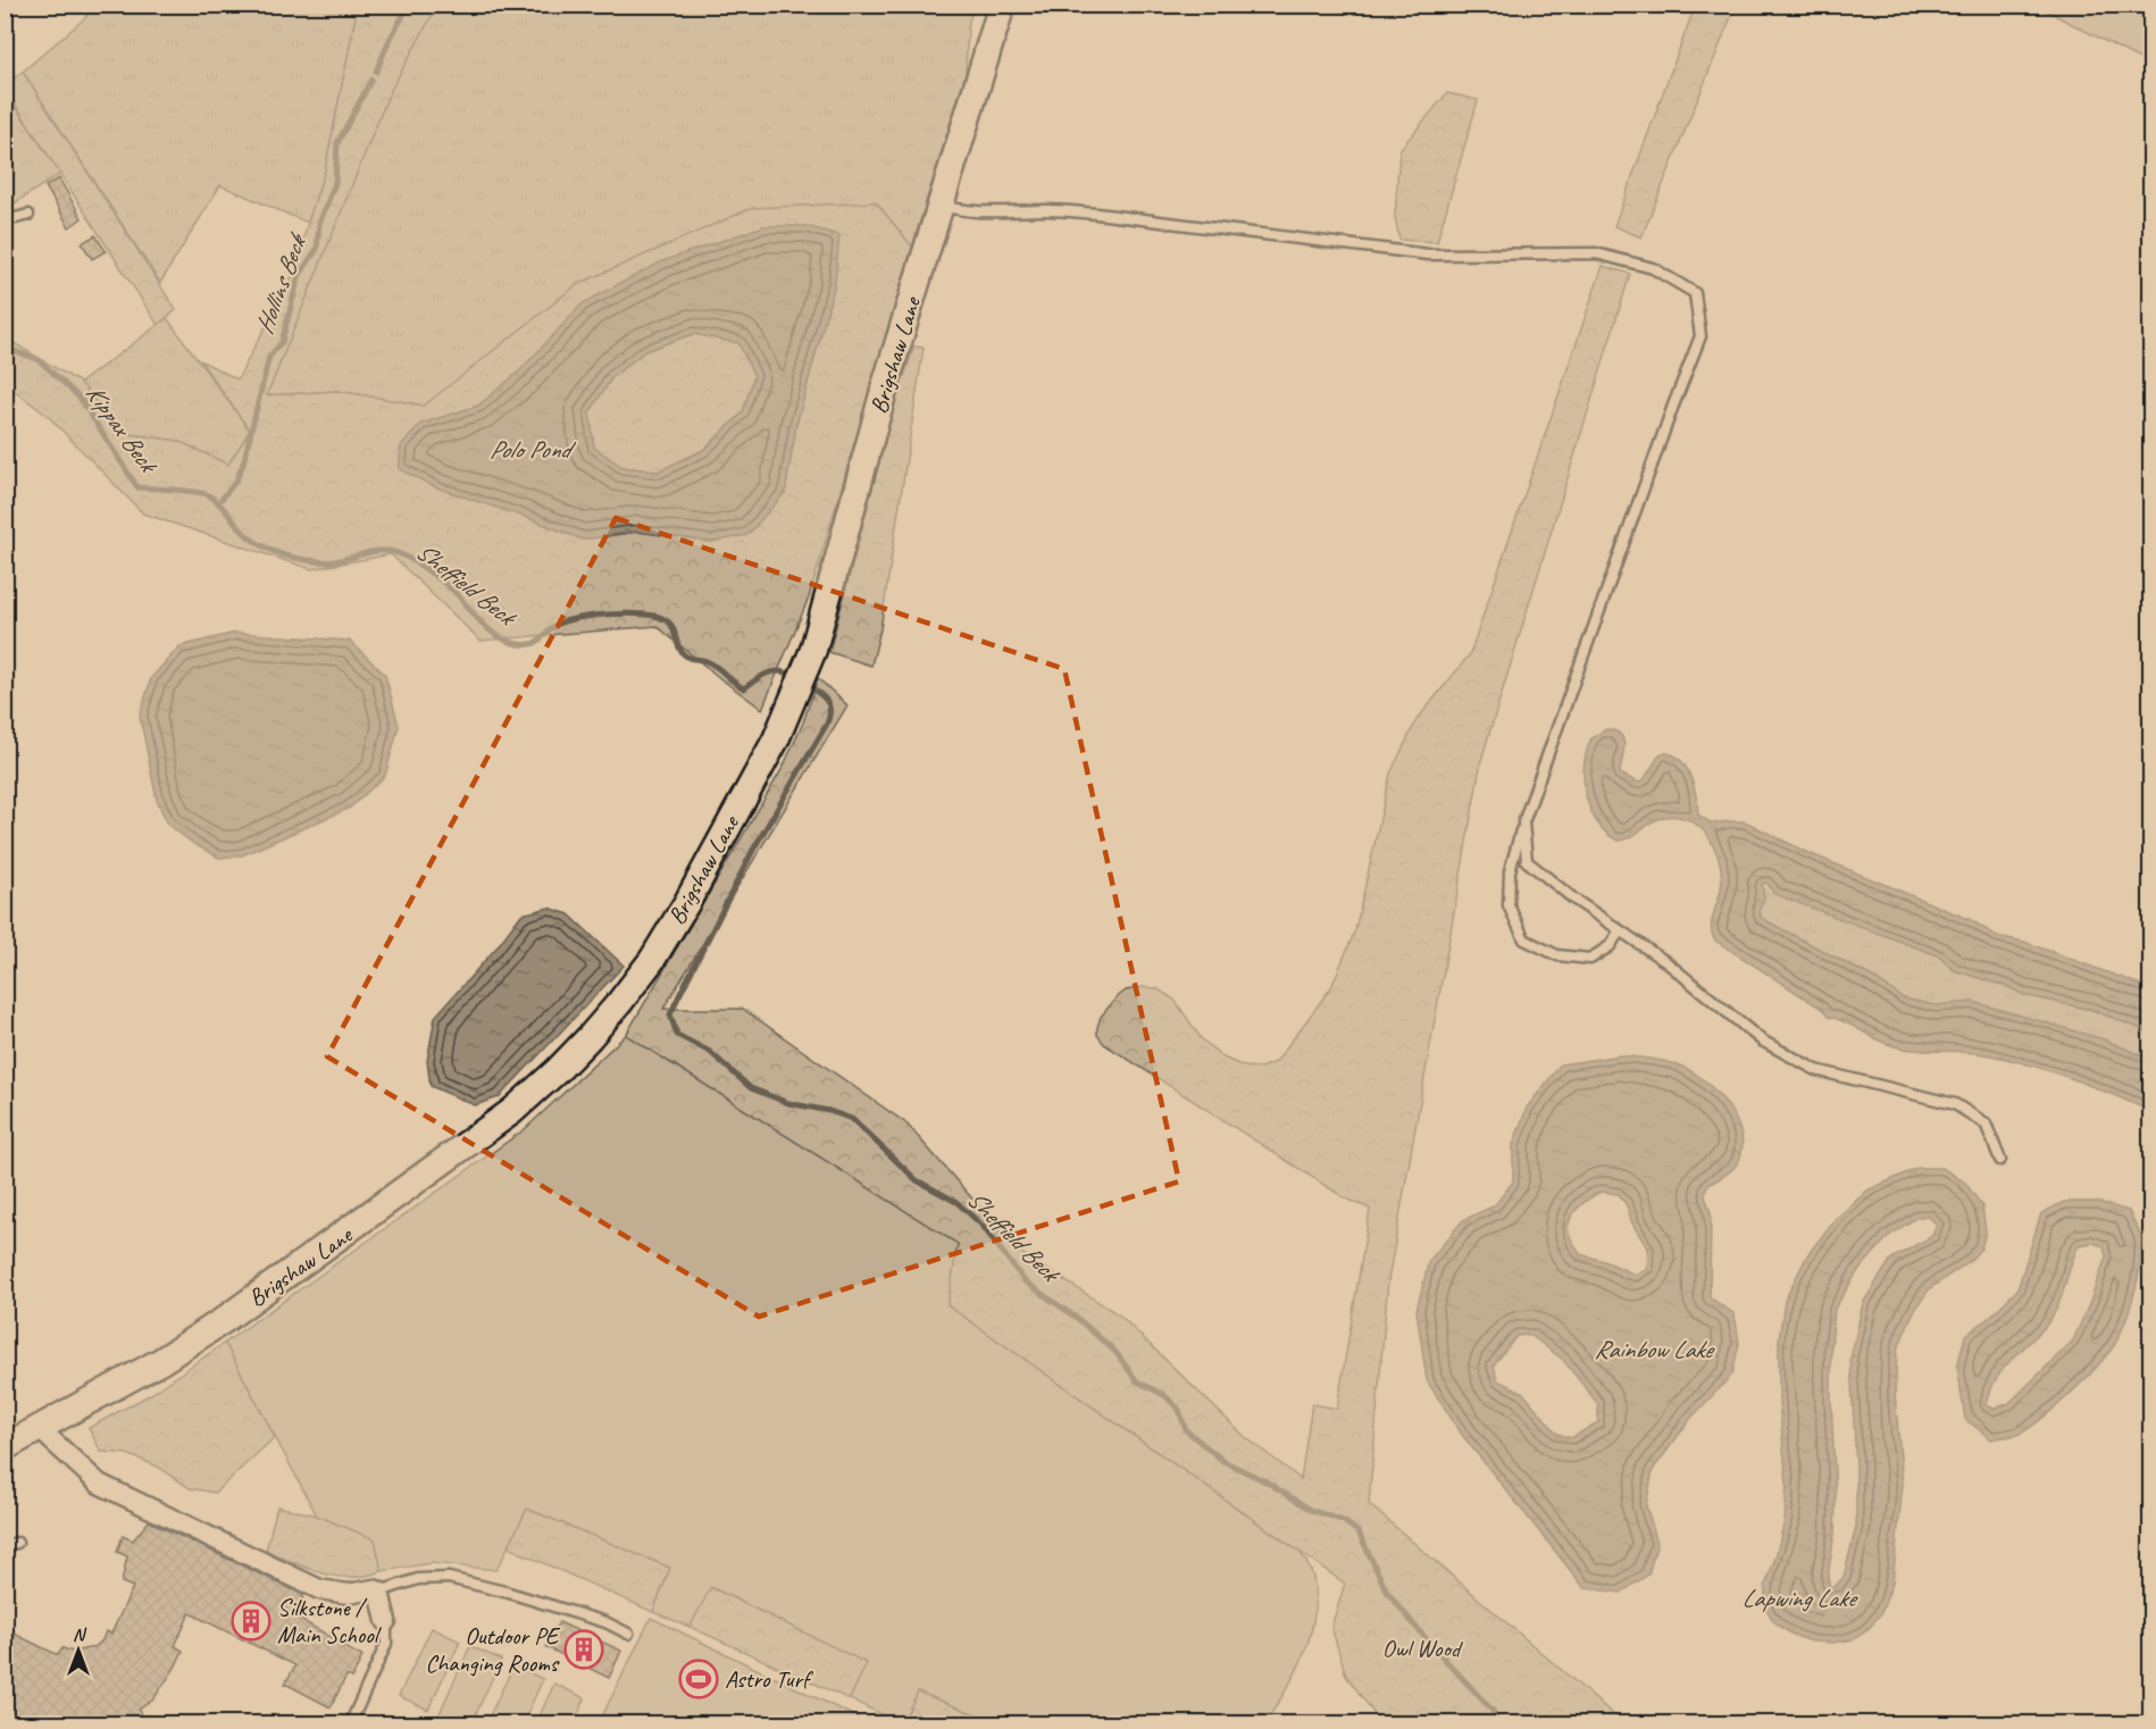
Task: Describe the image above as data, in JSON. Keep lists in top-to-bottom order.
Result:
{
  "streets": {
    "street": ["Brigshaw Lane"]
  },
  "water": [
    "Hollins Beck",
    "Kippax Beck",
    "Polo Pond",
    "Sheffield Beck",
    "Rainbow Lake",
    "Lapwing Lake"
  ],
  "parks": ["Owl Wood"],
  "places": {
    "building": ["Silkstone / Main School", "Outdoor PE Changing Rooms"],
    "sports": ["Astro Turf"]
  },
  "north": "top"
}
